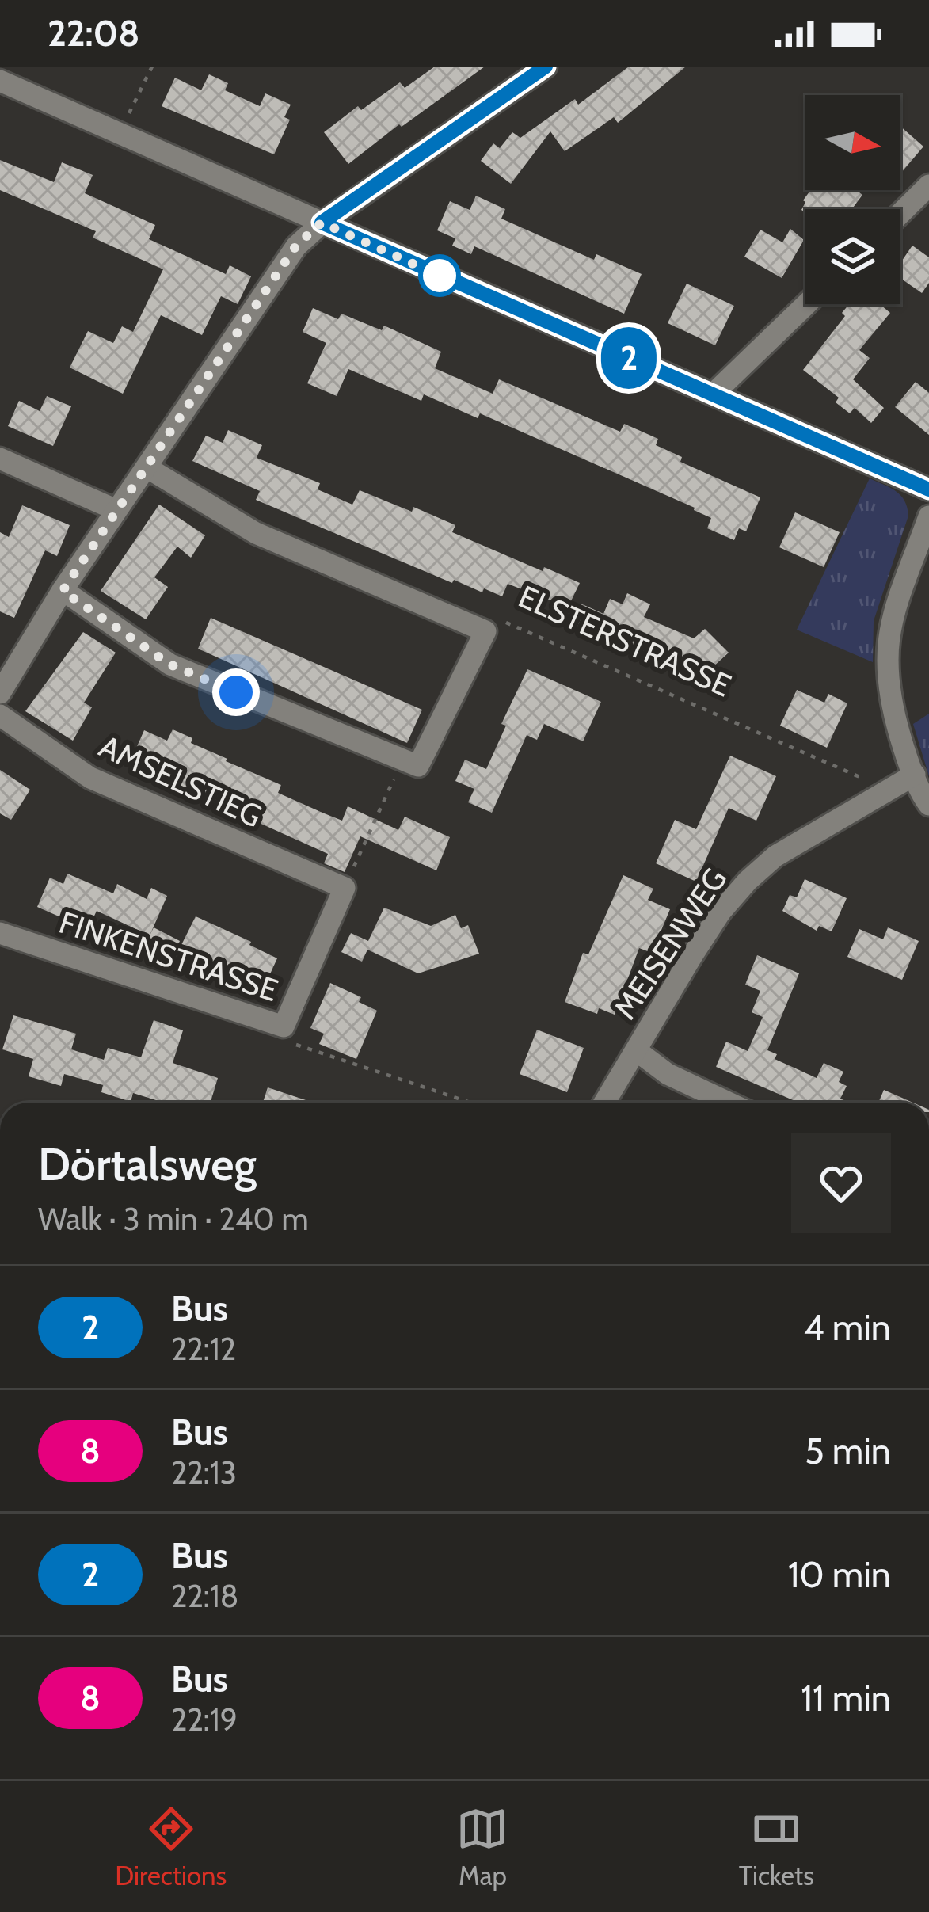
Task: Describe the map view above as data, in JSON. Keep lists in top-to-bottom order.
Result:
{
  "streets": {
    "street": [
      "ELSTERSTRASSE",
      "AMSELSTIEG",
      "MEISENWEG",
      "FINKENSTRASSE"
    ]
  },
  "crossings": [
    ["ELSTERSTRASSE", "MEISENWEG"],
    ["AMSELSTIEG", "FINKENSTRASSE"]
  ],
  "lines": ["bus line 2"],
  "north": "right",
  "page": {
    "status": "22:08",
    "on_map": "2",
    "heading": ["Dörtalsweg", "Walk · 3 min · 240 m"],
    "list": [
      {
        "mark": "2",
        "name": "Bus",
        "note": "22:12",
        "value": "4 min"
      },
      {
        "mark": "8",
        "name": "Bus",
        "note": "22:13",
        "value": "5 min"
      },
      {
        "mark": "2",
        "name": "Bus",
        "note": "22:18",
        "value": "10 min"
      },
      {
        "mark": "8",
        "name": "Bus",
        "note": "22:19",
        "value": "11 min"
      }
    ],
    "tabs": ["Directions", "Map", "Tickets"]
  }
}
